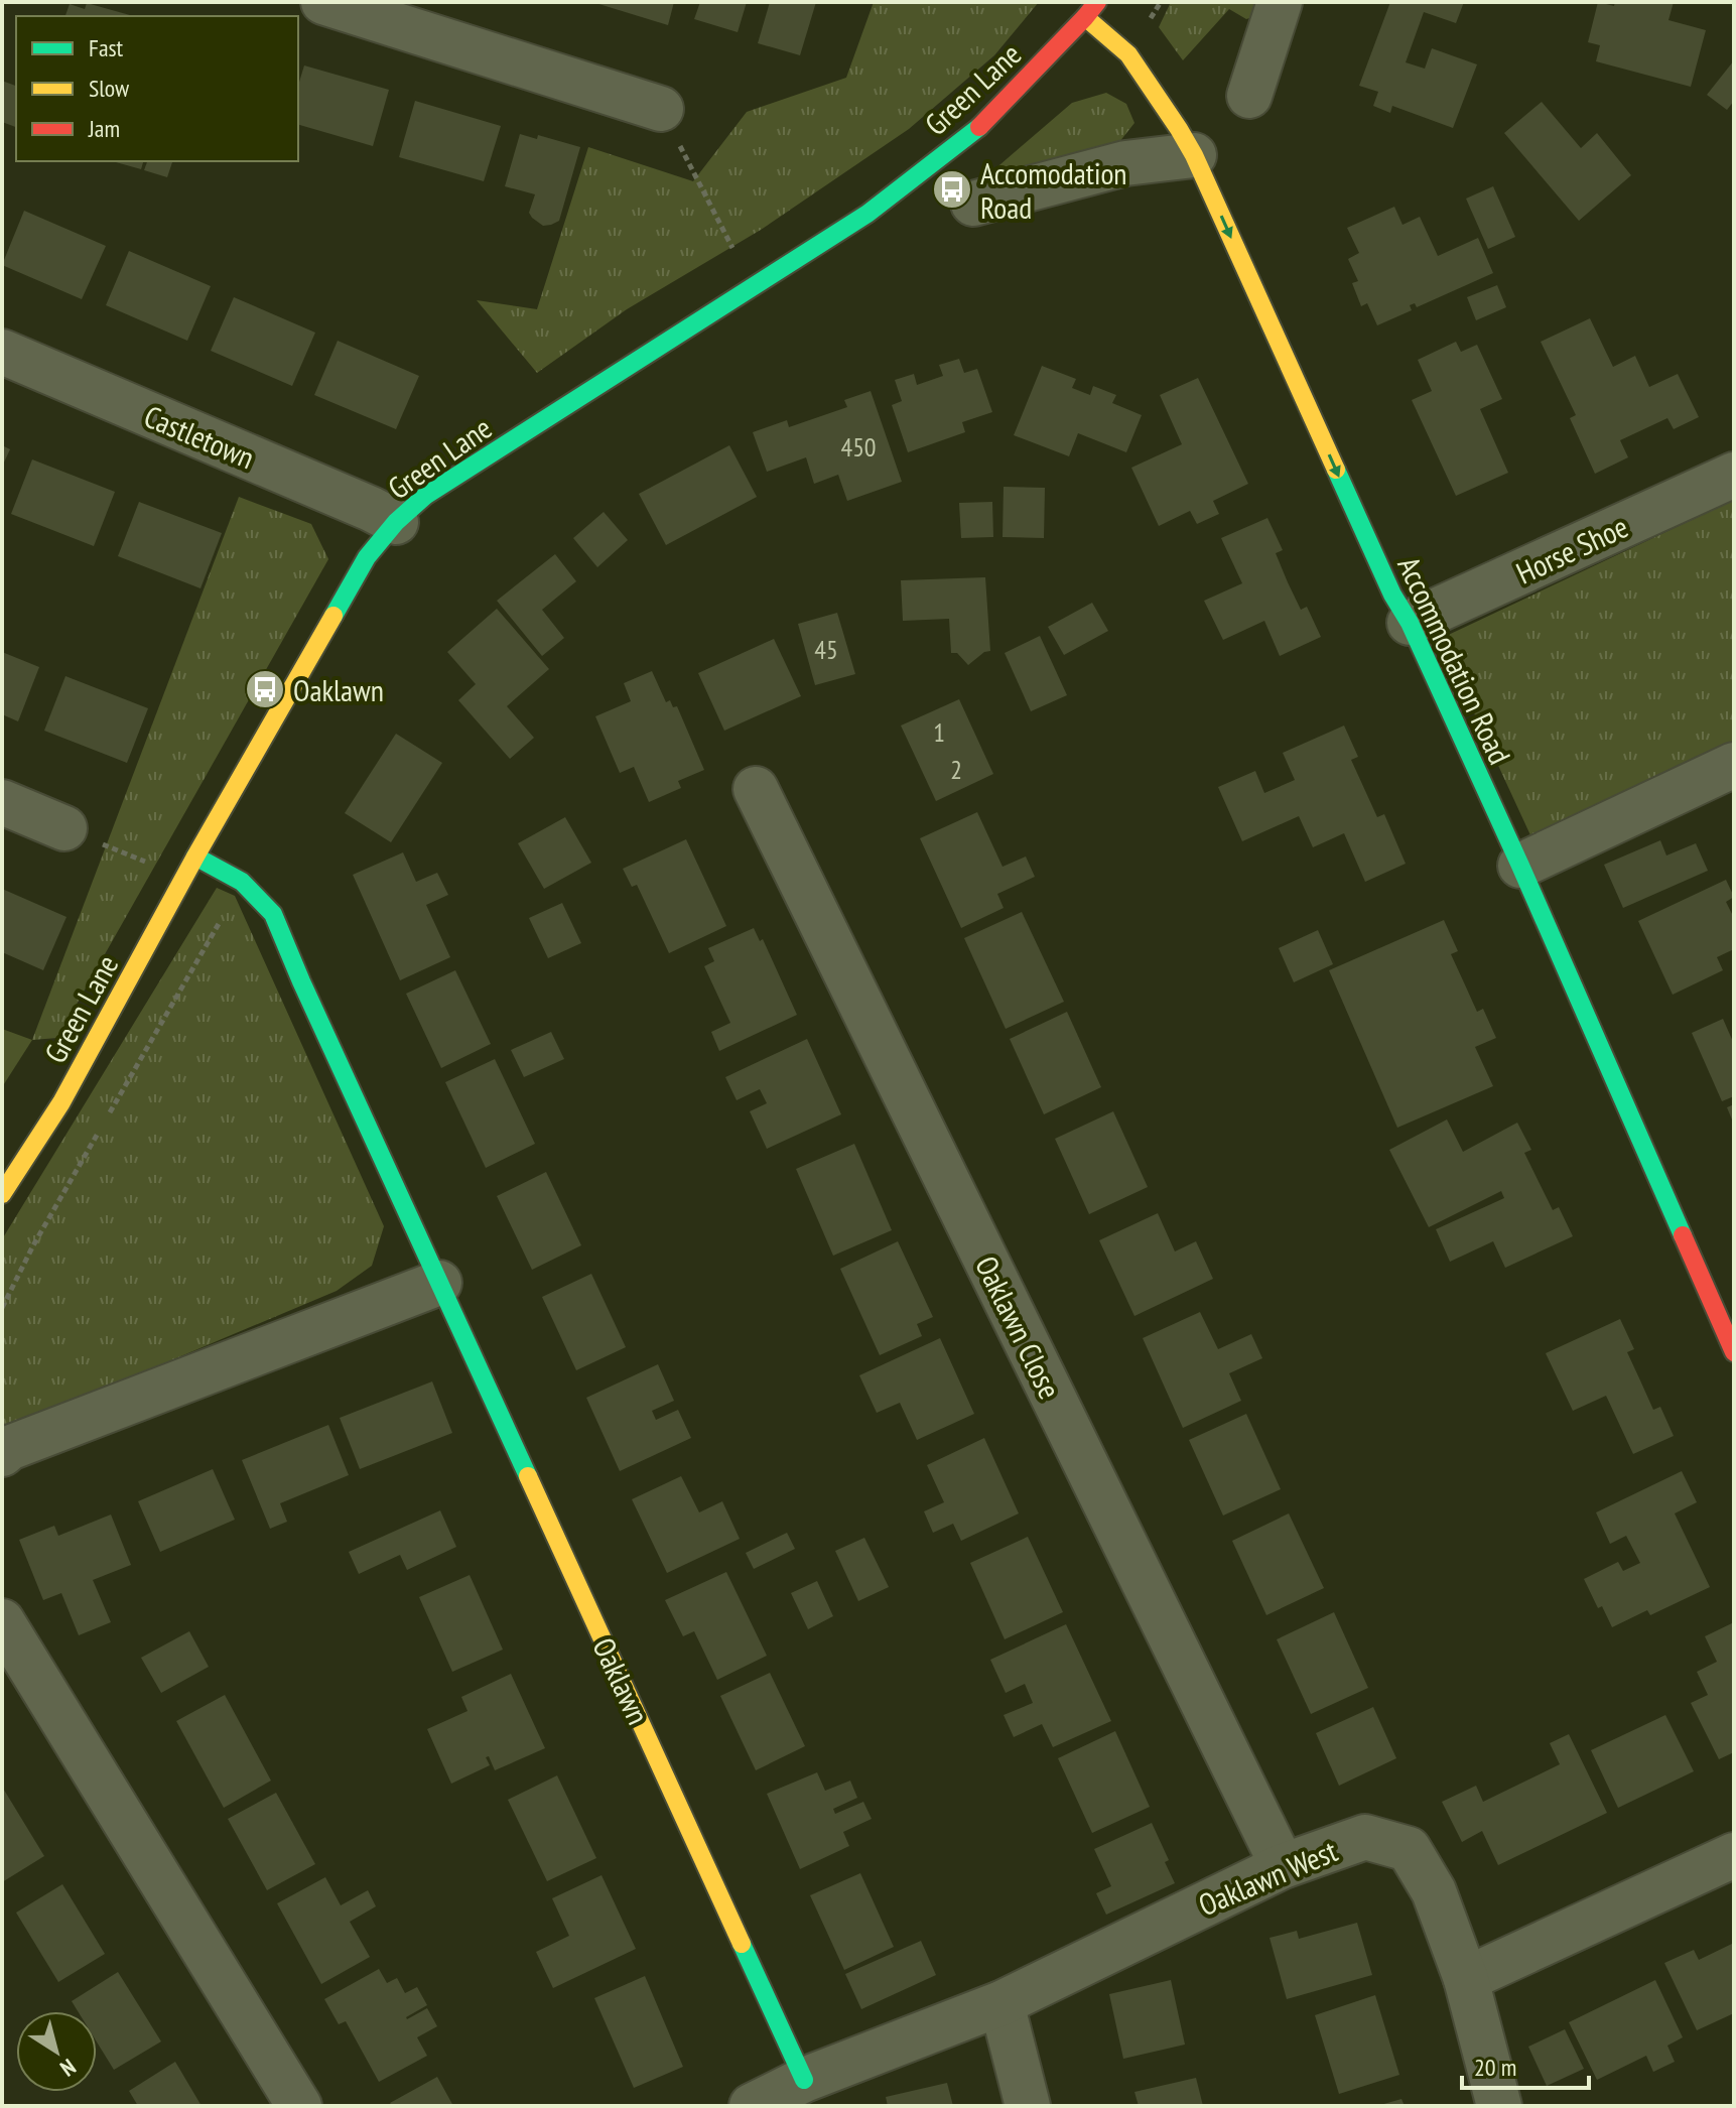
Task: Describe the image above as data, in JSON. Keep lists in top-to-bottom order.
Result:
{
  "streets": {
    "street": [
      "Green Lane",
      "Castletown",
      "Horse Shoe",
      "Accommodation Road",
      "Oaklawn Close",
      "Oaklawn",
      "Oaklawn West"
    ]
  },
  "crossings": [
    ["Green Lane", "Castletown"],
    ["Green Lane", "Accommodation Road"],
    ["Green Lane", "Oaklawn"],
    ["Horse Shoe", "Accommodation Road"],
    ["Oaklawn Close", "Oaklawn West"],
    ["Oaklawn", "Oaklawn West"]
  ],
  "places": {
    "bus stop": ["Accomodation Road", "Oaklawn"]
  },
  "house_numbers": [
    "450",
    "45",
    "1",
    "2"
  ],
  "legend": ["Fast", "Slow", "Jam"],
  "scale_bar": "20 m",
  "north": "bottom right"
}
